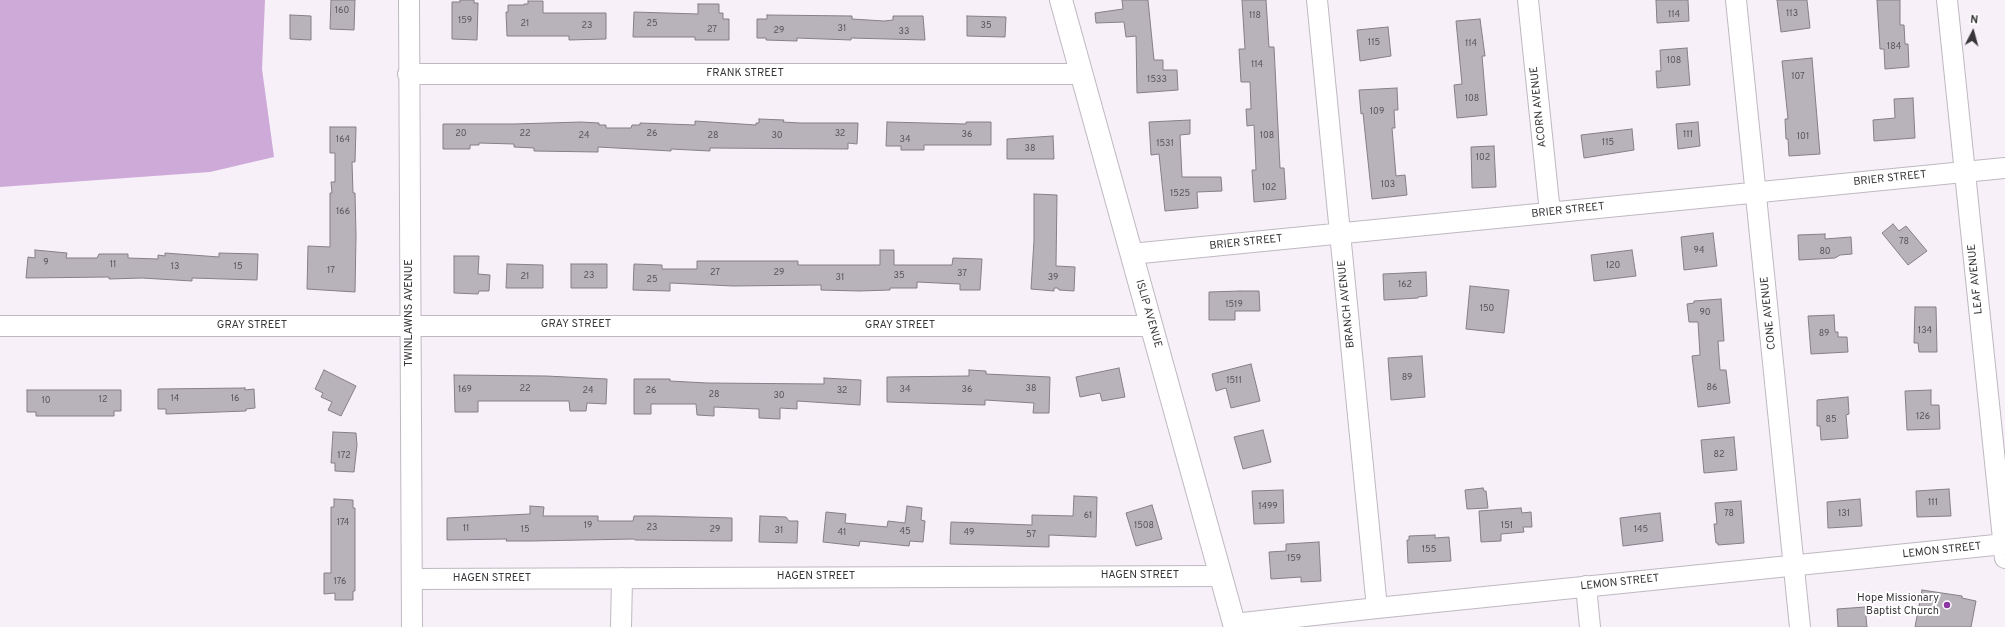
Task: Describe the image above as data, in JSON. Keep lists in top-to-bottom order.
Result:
{
  "streets": {
    "main road": ["ISLIP AVENUE"],
    "street": [
      "FRANK STREET",
      "ACORN AVENUE",
      "BRIER STREET",
      "LEAF AVENUE",
      "BRANCH AVENUE",
      "TWINLAWNS AVENUE",
      "CONE AVENUE",
      "GRAY STREET",
      "LEMON STREET",
      "HAGEN STREET"
    ]
  },
  "crossings": [
    ["FRANK STREET", "TWINLAWNS AVENUE"],
    ["FRANK STREET", "ISLIP AVENUE"],
    ["ACORN AVENUE", "BRIER STREET"],
    ["BRIER STREET", "LEAF AVENUE"],
    ["BRIER STREET", "BRANCH AVENUE"],
    ["BRIER STREET", "CONE AVENUE"],
    ["BRIER STREET", "ISLIP AVENUE"],
    ["LEAF AVENUE", "LEMON STREET"],
    ["BRANCH AVENUE", "LEMON STREET"],
    ["TWINLAWNS AVENUE", "GRAY STREET"],
    ["TWINLAWNS AVENUE", "HAGEN STREET"],
    ["CONE AVENUE", "LEMON STREET"],
    ["ISLIP AVENUE", "GRAY STREET"],
    ["ISLIP AVENUE", "LEMON STREET"],
    ["ISLIP AVENUE", "HAGEN STREET"]
  ],
  "places": ["Hope Missionary Baptist Church"],
  "house_numbers": [
    "160",
    "113",
    "114",
    "118",
    "159",
    "21",
    "25",
    "23",
    "35",
    "31",
    "27",
    "29",
    "33",
    "115",
    "114",
    "184",
    "108",
    "114",
    "107",
    "1533",
    "108",
    "109",
    "20",
    "22",
    "26",
    "32",
    "36",
    "111",
    "24",
    "28",
    "30",
    "108",
    "101",
    "164",
    "34",
    "115",
    "1531",
    "38",
    "102",
    "103",
    "102",
    "1525",
    "166",
    "78",
    "94",
    "80",
    "9",
    "11",
    "120",
    "13",
    "15",
    "17",
    "27",
    "29",
    "37",
    "23",
    "35",
    "21",
    "31",
    "39",
    "25",
    "162",
    "1519",
    "150",
    "90",
    "134",
    "89",
    "89",
    "1511",
    "86",
    "22",
    "38",
    "169",
    "34",
    "36",
    "24",
    "26",
    "32",
    "28",
    "30",
    "14",
    "16",
    "12",
    "10",
    "126",
    "85",
    "82",
    "172",
    "111",
    "1499",
    "78",
    "131",
    "61",
    "174",
    "19",
    "1508",
    "151",
    "23",
    "11",
    "15",
    "29",
    "145",
    "31",
    "45",
    "41",
    "49",
    "57",
    "155",
    "159",
    "176"
  ],
  "north": "top"
}
